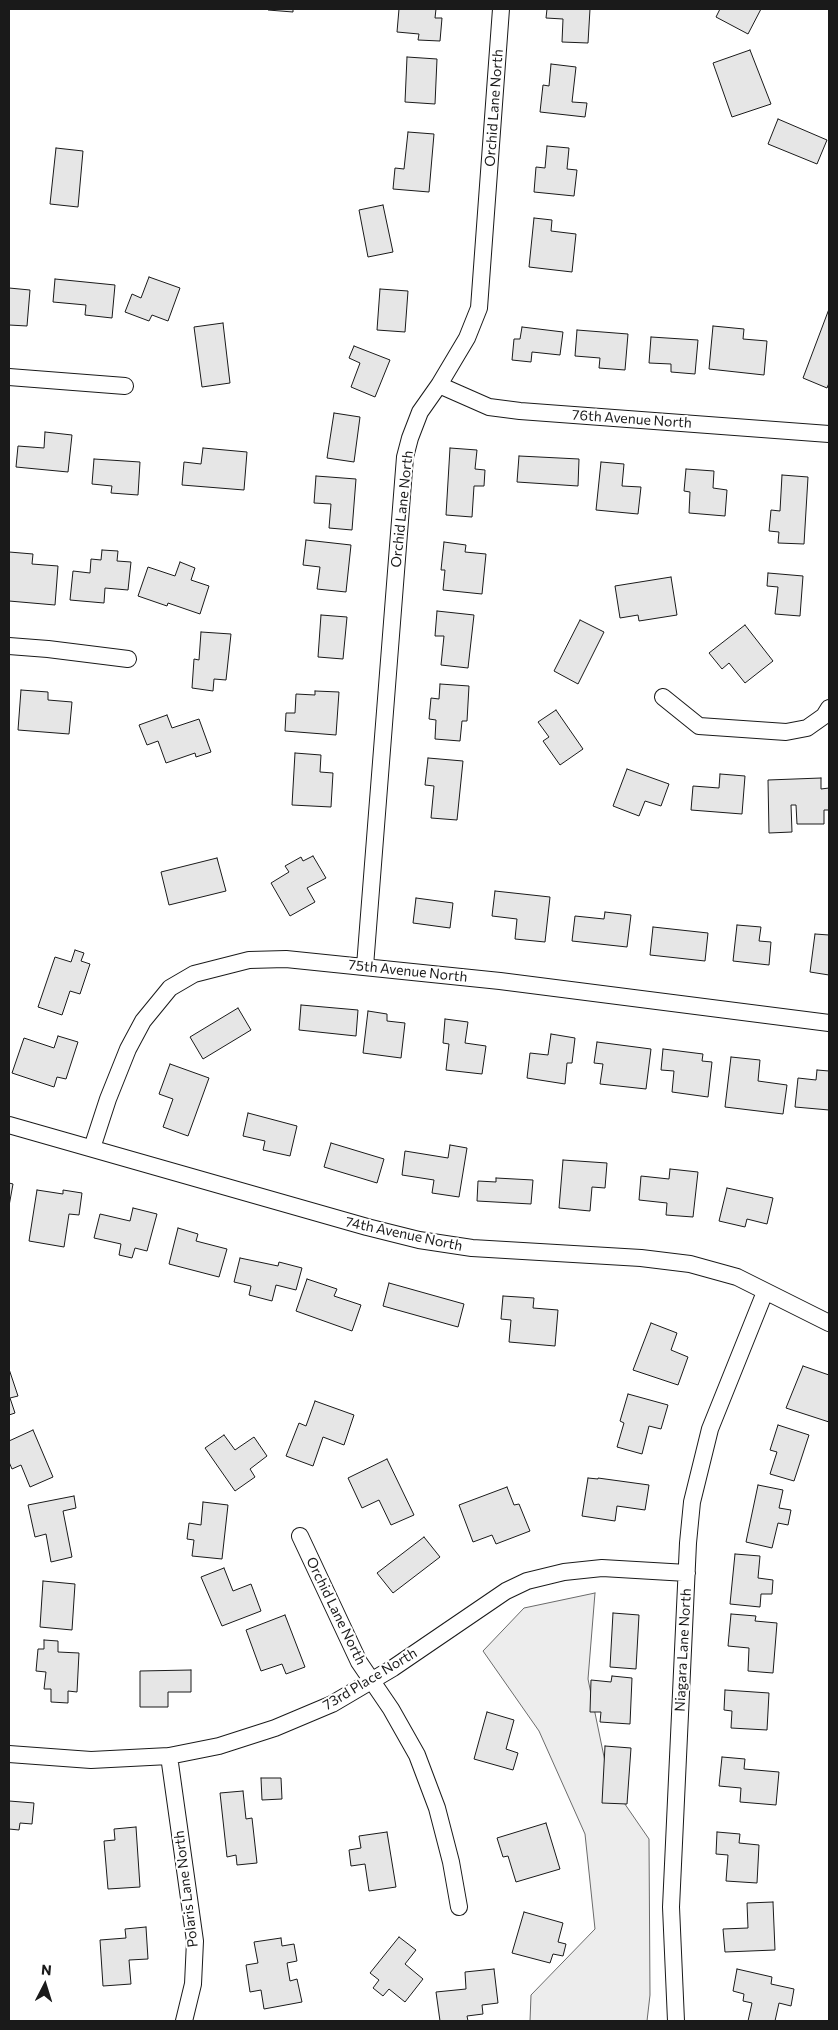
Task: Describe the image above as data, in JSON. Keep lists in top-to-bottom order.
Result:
{
  "streets": {
    "street": [
      "Orchid Lane North",
      "76th Avenue North",
      "75th Avenue North",
      "74th Avenue North",
      "Niagara Lane North",
      "73rd Place North",
      "Polaris Lane North"
    ]
  },
  "crossings": [
    ["Orchid Lane North", "76th Avenue North"],
    ["Orchid Lane North", "75th Avenue North"],
    ["Orchid Lane North", "73rd Place North"],
    ["75th Avenue North", "74th Avenue North"],
    ["74th Avenue North", "Niagara Lane North"],
    ["Niagara Lane North", "73rd Place North"],
    ["73rd Place North", "Polaris Lane North"]
  ],
  "north": "top"
}
